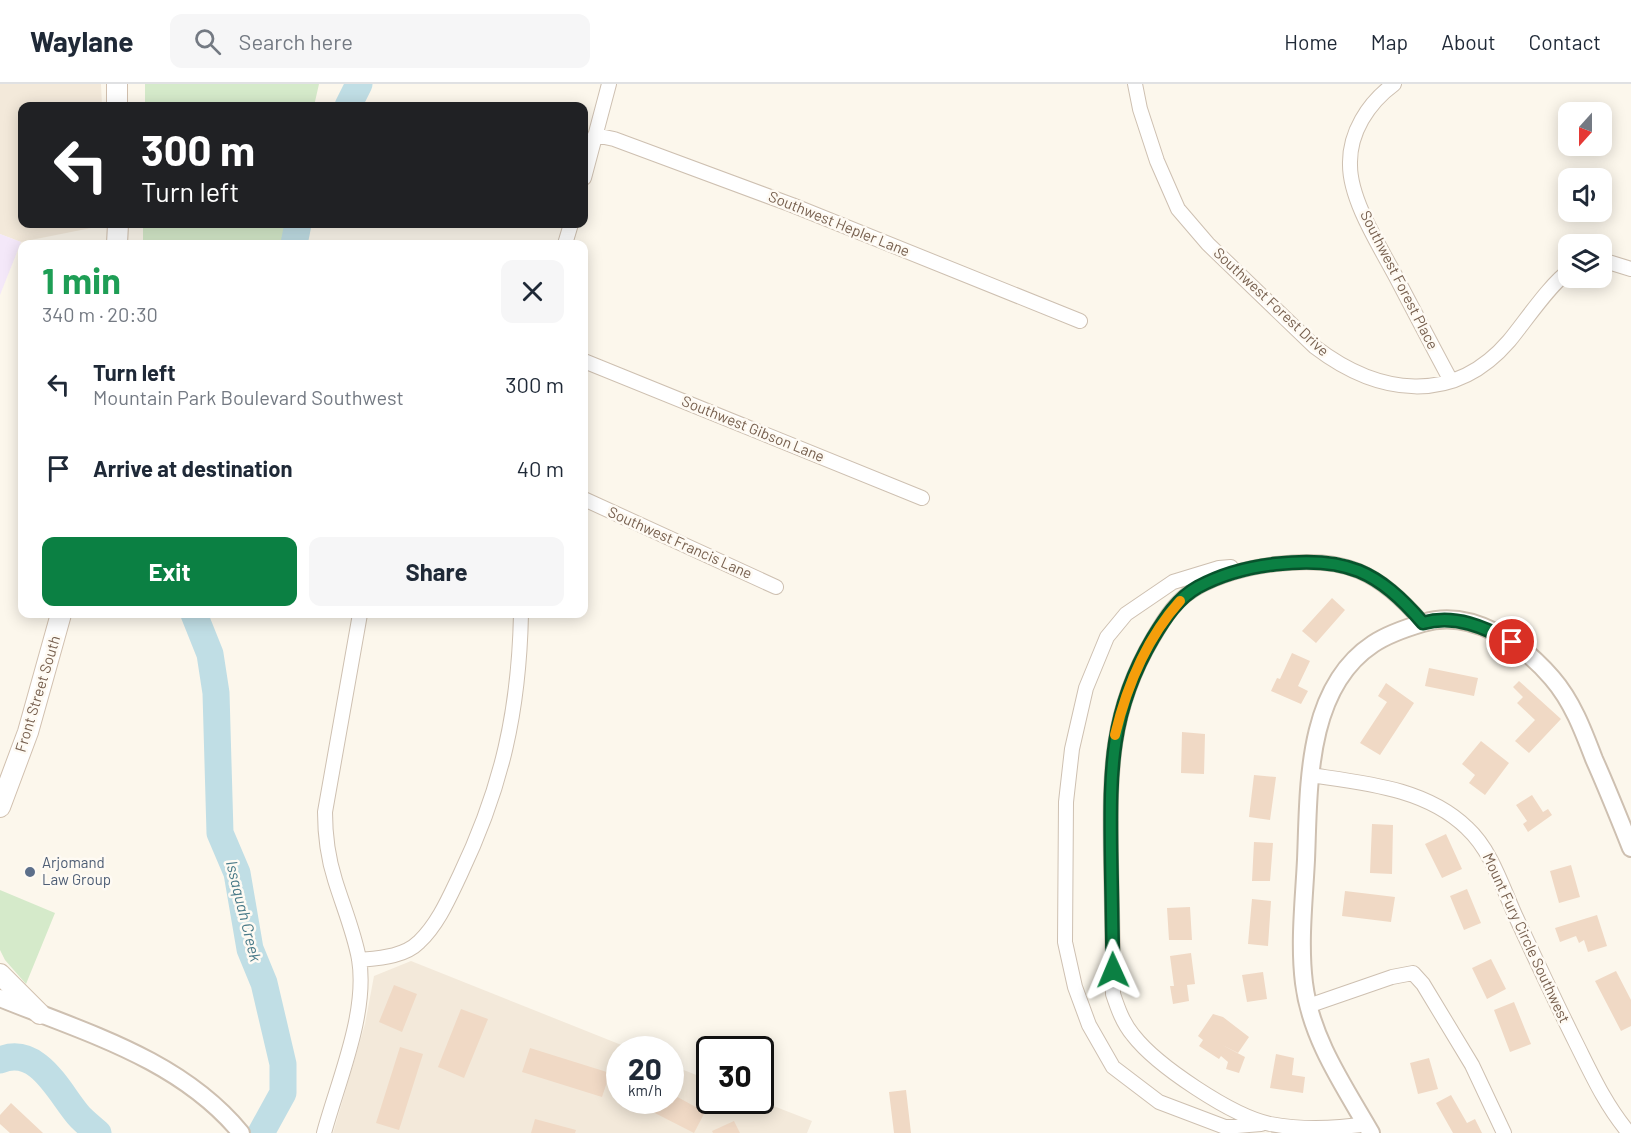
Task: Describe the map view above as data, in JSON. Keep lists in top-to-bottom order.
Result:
{
  "streets": {
    "main road": ["Front Street South"],
    "street": [
      "Southwest Hepler Lane",
      "Southwest Forest Place",
      "Southwest Forest Drive",
      "Southwest Gibson Lane",
      "Southwest Francis Lane",
      "Mount Fury Circle Southwest"
    ]
  },
  "crossings": [
    ["Southwest Forest Place", "Southwest Forest Drive"]
  ],
  "water": ["Issaquah Creek"],
  "places": ["Arjomand Law Group"],
  "north": "bottom",
  "page": {
    "header": "Waylane",
    "search": "Search here",
    "nav": [
      "Home",
      "Map",
      "About",
      "Contact"
    ],
    "turn": ["300 m", "Turn left"],
    "heading": ["1 min", "340 m · 20:30"],
    "list": [
      {
        "name": "Turn left",
        "note": "Mountain Park Boulevard Southwest",
        "value": "300 m"
      },
      {
        "name": "Arrive at destination",
        "value": "40 m"
      }
    ],
    "buttons": ["Exit", "Share"],
    "speed": "20 km/h",
    "limit": "30"
  }
}
